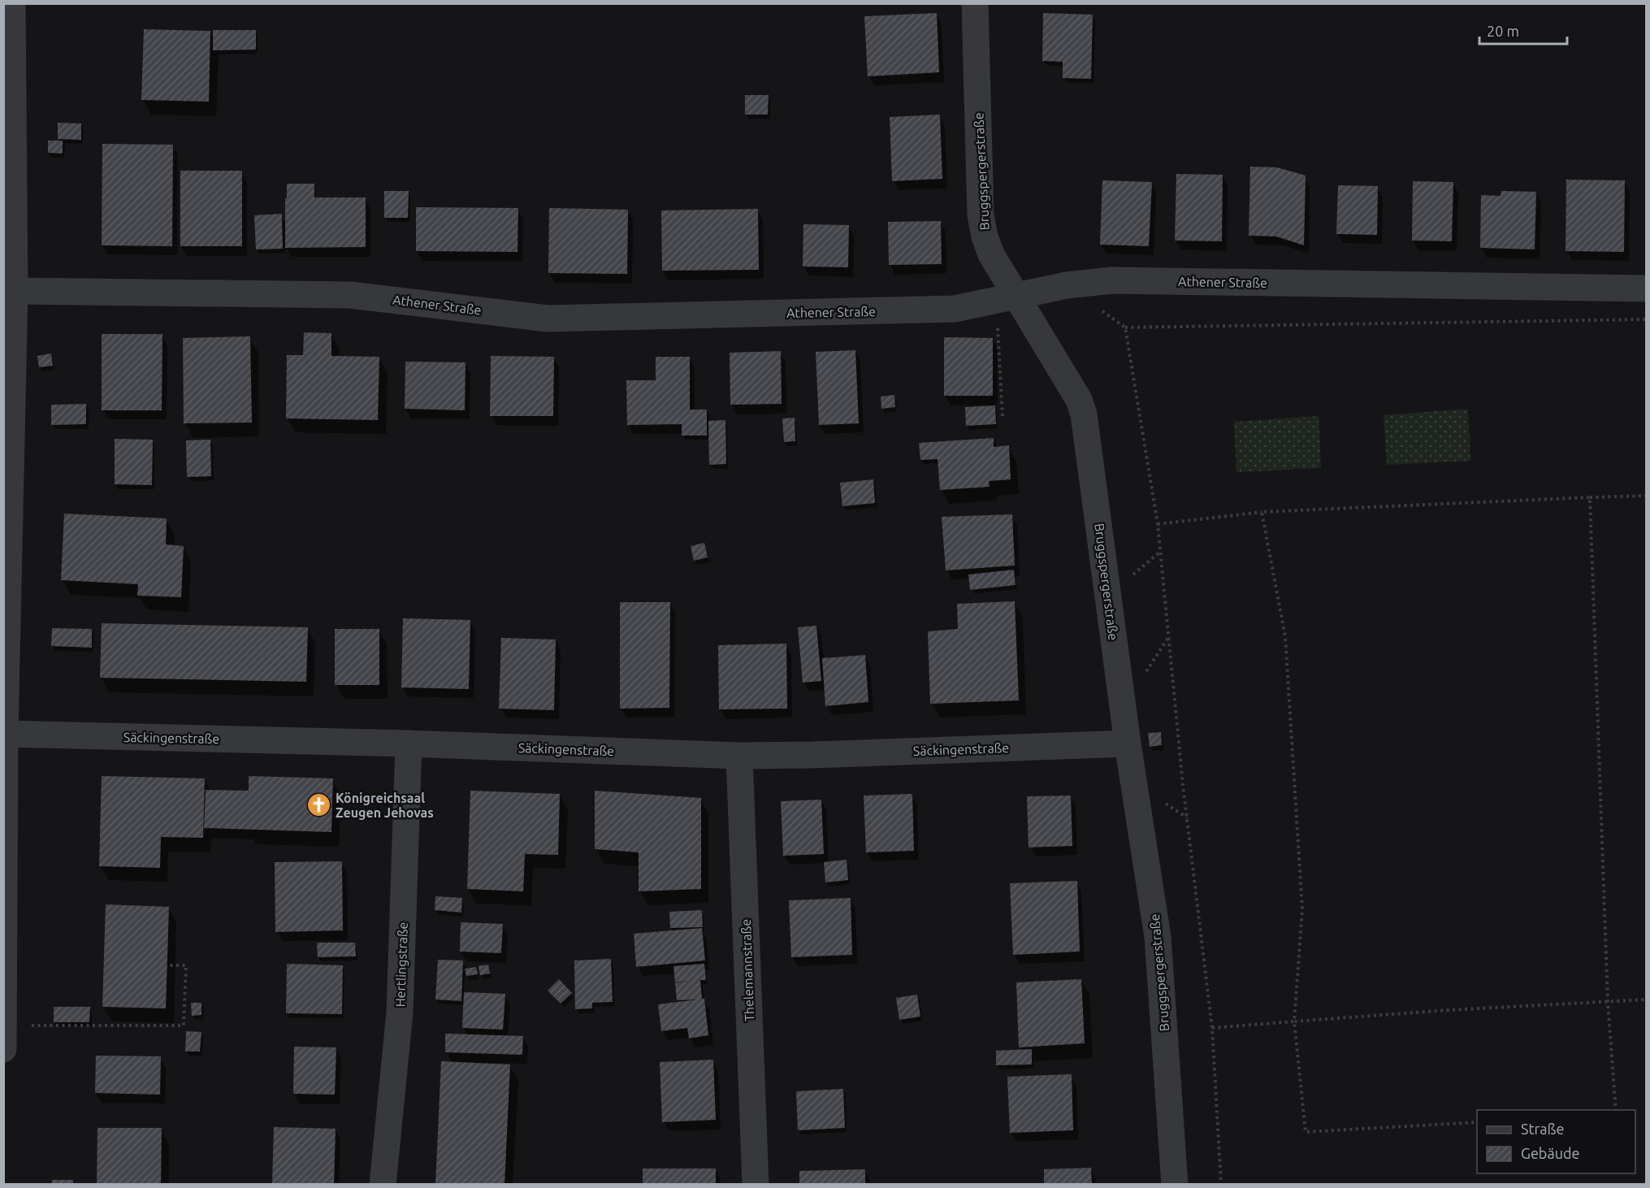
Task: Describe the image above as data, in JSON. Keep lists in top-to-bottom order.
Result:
{
  "streets": {
    "street": [
      "Bruggspergerstraße",
      "Athener Straße",
      "Säckingenstraße",
      "Hertlingstraße",
      "Thelemannstraße"
    ]
  },
  "crossings": [
    ["Bruggspergerstraße", "Athener Straße"],
    ["Bruggspergerstraße", "Säckingenstraße"],
    ["Säckingenstraße", "Hertlingstraße"],
    ["Säckingenstraße", "Thelemannstraße"]
  ],
  "places": {
    "church": ["Königreichsaal Zeugen Jehovas"]
  },
  "legend": ["Straße", "Gebäude"],
  "scale_bar": "20 m"
}
